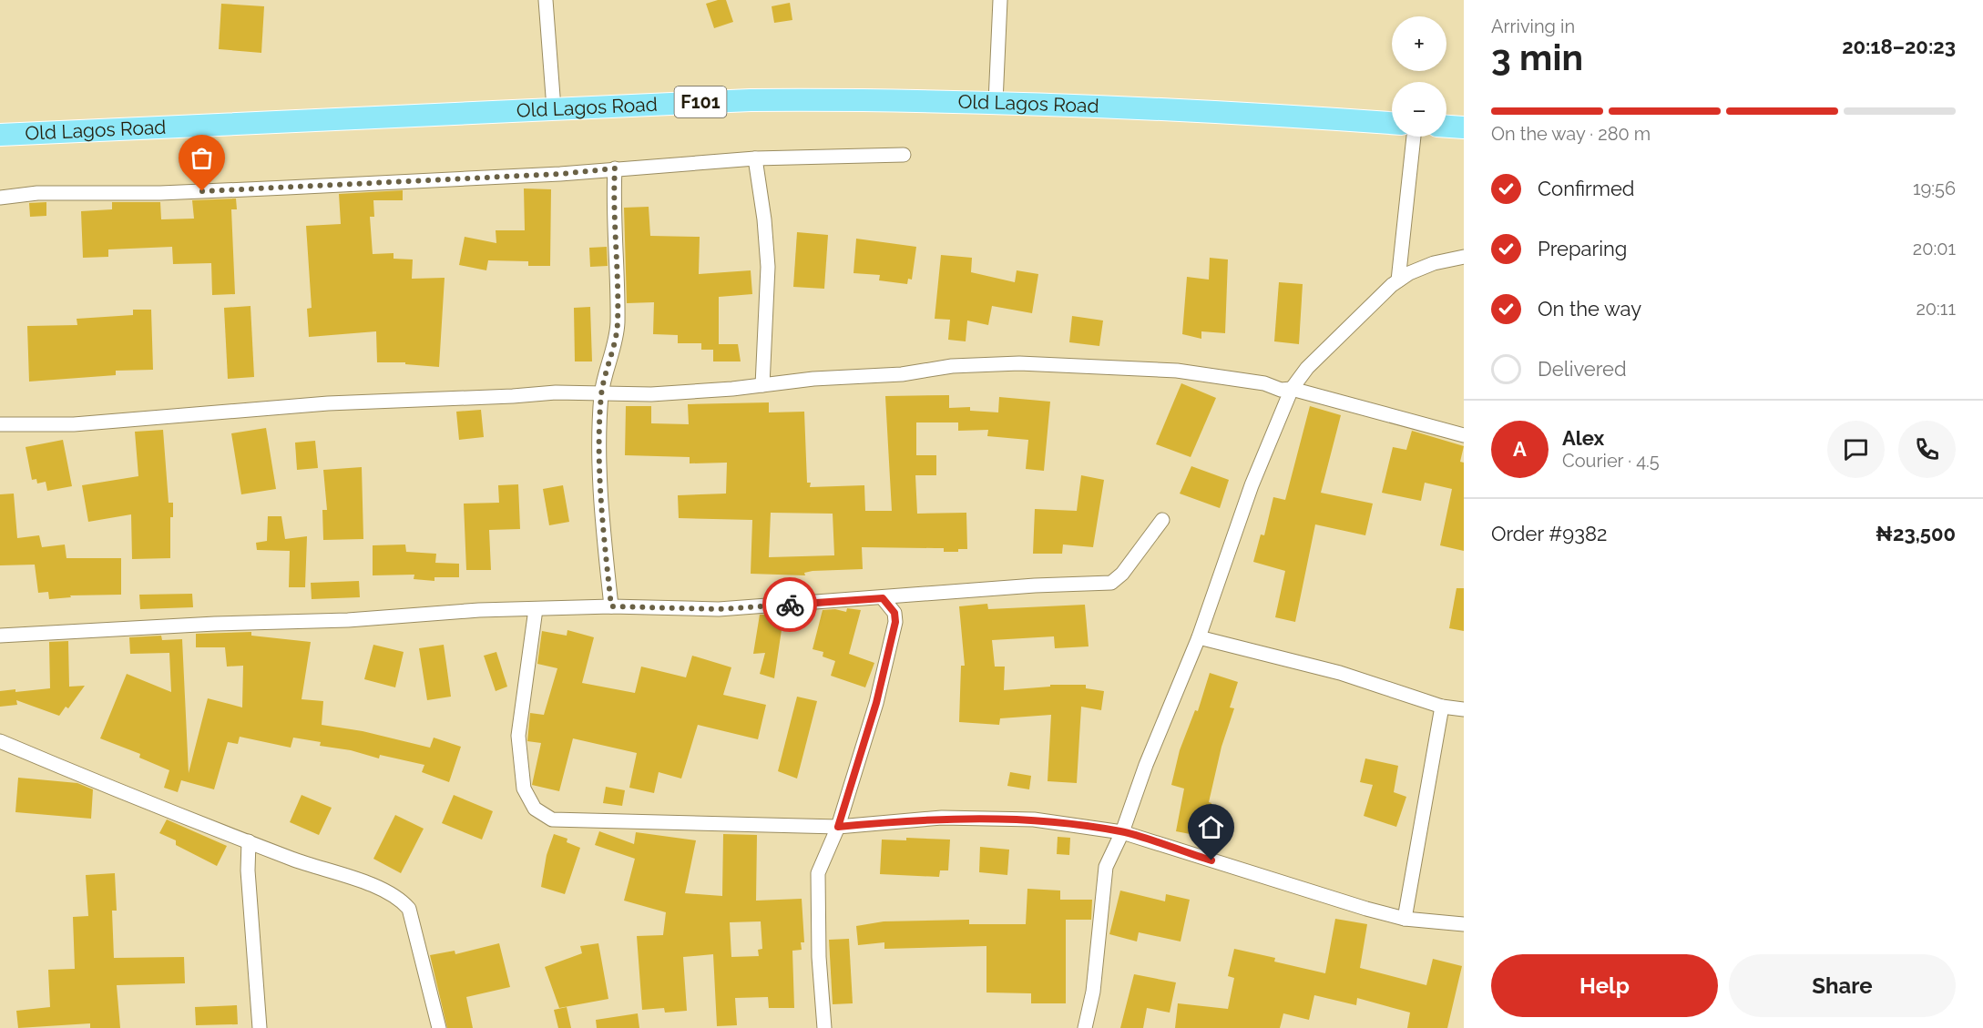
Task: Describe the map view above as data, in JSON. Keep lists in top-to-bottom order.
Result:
{
  "streets": {
    "main road": ["F101", "Old Lagos Road"]
  },
  "page": {
    "heading": ["3 min", "Arriving in", "20:18–20:23"],
    "panel": [
      "Alex",
      "Courier · 4.5",
      "Order #9382",
      "₦23,500"
    ],
    "map_buttons": ["+", "−"],
    "bar": "On the way · 280 m",
    "list": [
      ["Confirmed", "19:56"],
      ["Preparing", "20:01"],
      ["On the way", "20:11"],
      "Delivered"
    ],
    "round": "A",
    "buttons": ["Help", "Share"]
  }
}
